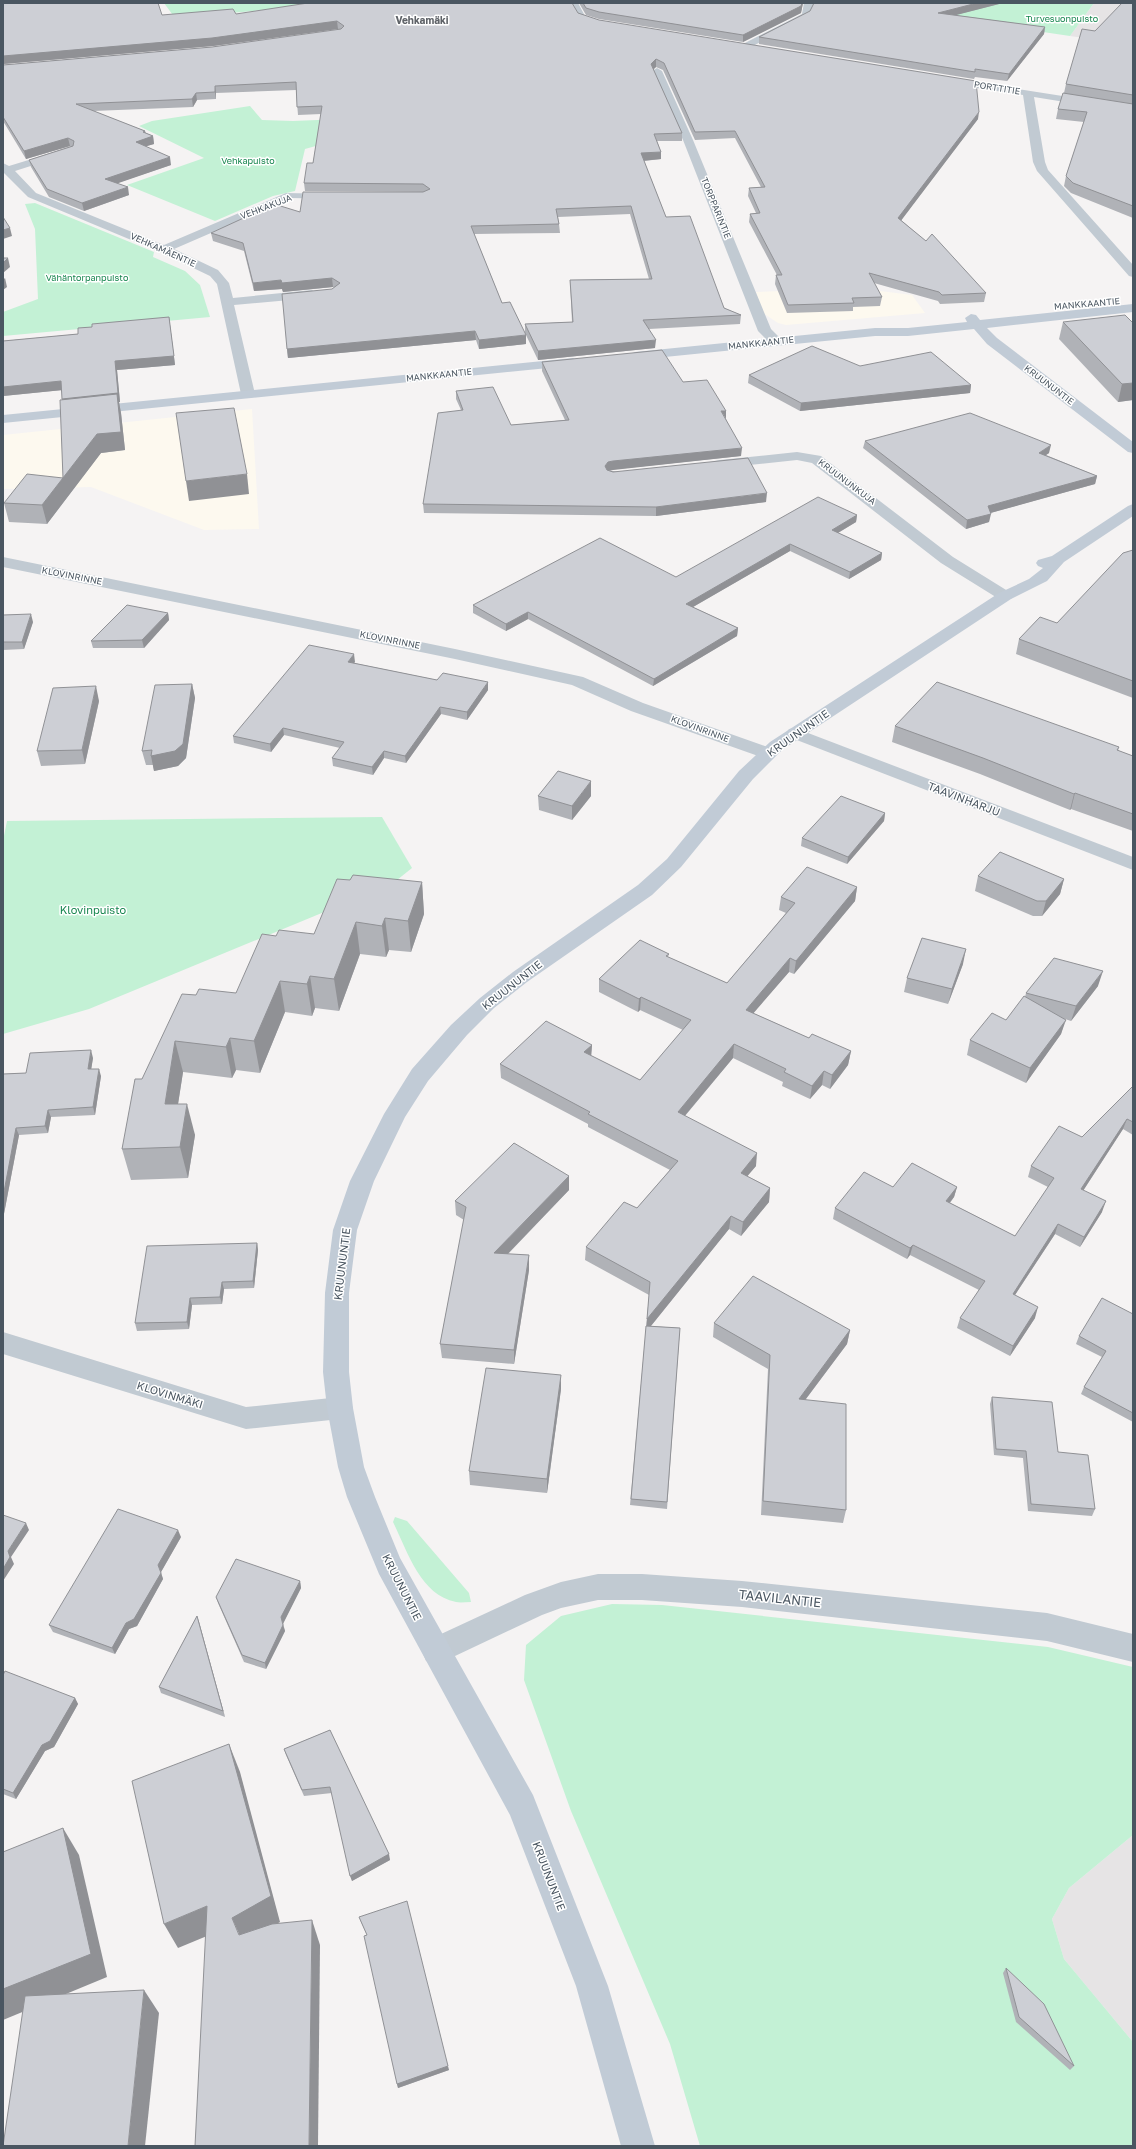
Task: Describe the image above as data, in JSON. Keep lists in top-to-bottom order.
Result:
{
  "streets": {
    "street": [
      "PORTTITIE",
      "VEHKAKUJA",
      "TORPPARINTIE",
      "VEHKAMÄENTIE",
      "MANKKAANTIE",
      "KRUUNUNTIE",
      "KRUUNUNKUJA",
      "KLOVINRINNE",
      "TAAVINHARJU",
      "KLOVINMÄKI",
      "TAAVILANTIE"
    ]
  },
  "crossings": [
    ["VEHKAKUJA", "VEHKAMÄENTIE"],
    ["TORPPARINTIE", "MANKKAANTIE"],
    ["VEHKAMÄENTIE", "MANKKAANTIE"],
    ["MANKKAANTIE", "KRUUNUNTIE"],
    ["KRUUNUNTIE", "KRUUNUNKUJA"],
    ["KRUUNUNTIE", "KLOVINRINNE"],
    ["KRUUNUNTIE", "TAAVINHARJU"],
    ["KRUUNUNTIE", "KLOVINMÄKI"],
    ["KRUUNUNTIE", "TAAVILANTIE"]
  ],
  "districts": ["Vehkamäki"],
  "parks": [
    "Turvesuonpuisto",
    "Vehkapuisto",
    "Vähäntorpanpuisto",
    "Klovinpuisto"
  ]
}
